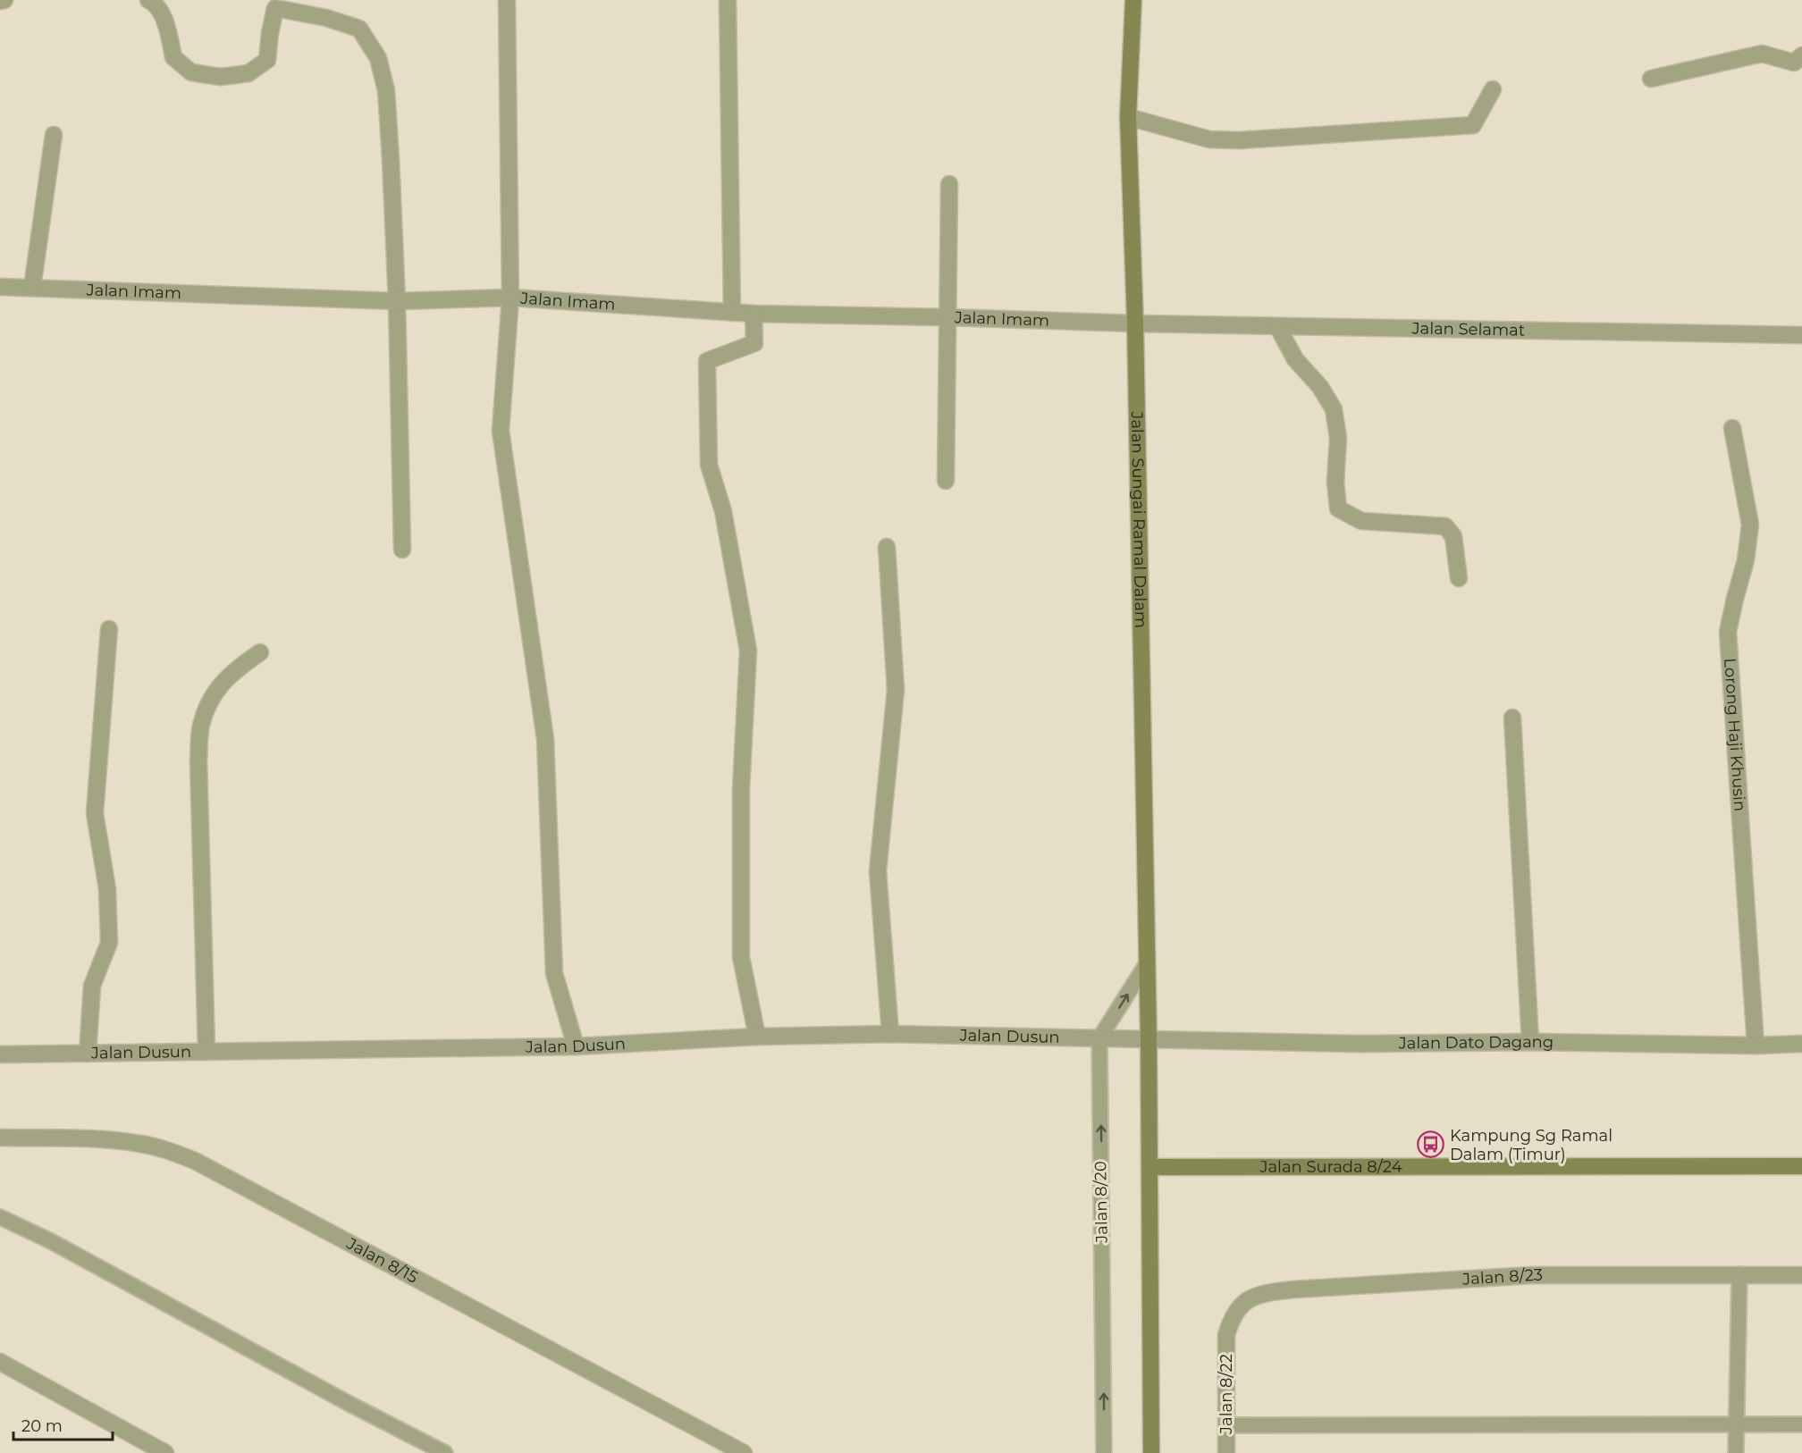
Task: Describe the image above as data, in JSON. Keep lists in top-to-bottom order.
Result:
{
  "streets": {
    "street": [
      "Jalan Imam",
      "Jalan Selamat",
      "Jalan Sungai Ramal Dalam",
      "Lorong Haji Khusin",
      "Jalan Dusun",
      "Jalan Dato Dagang",
      "Jalan Surada 8/24",
      "Jalan 8/15",
      "Jalan 8/23",
      "Jalan 8/22"
    ],
    "lane": ["Jalan 8/20"]
  },
  "crossings": [
    ["Jalan Imam", "Jalan Selamat"],
    ["Jalan Imam", "Jalan Sungai Ramal Dalam"],
    ["Jalan Selamat", "Jalan Sungai Ramal Dalam"],
    ["Jalan Sungai Ramal Dalam", "Jalan Dusun"],
    ["Jalan Sungai Ramal Dalam", "Jalan Dato Dagang"],
    ["Lorong Haji Khusin", "Jalan Dato Dagang"],
    ["Jalan Dusun", "Jalan Dato Dagang"],
    ["Jalan Dusun", "Jalan 8/20"],
    ["Jalan 8/23", "Jalan 8/22"]
  ],
  "one_way": ["Jalan 8/20"],
  "places": {
    "bus stop": ["Kampung Sg Ramal Dalam (Timur)"]
  },
  "scale_bar": "20 m"
}
